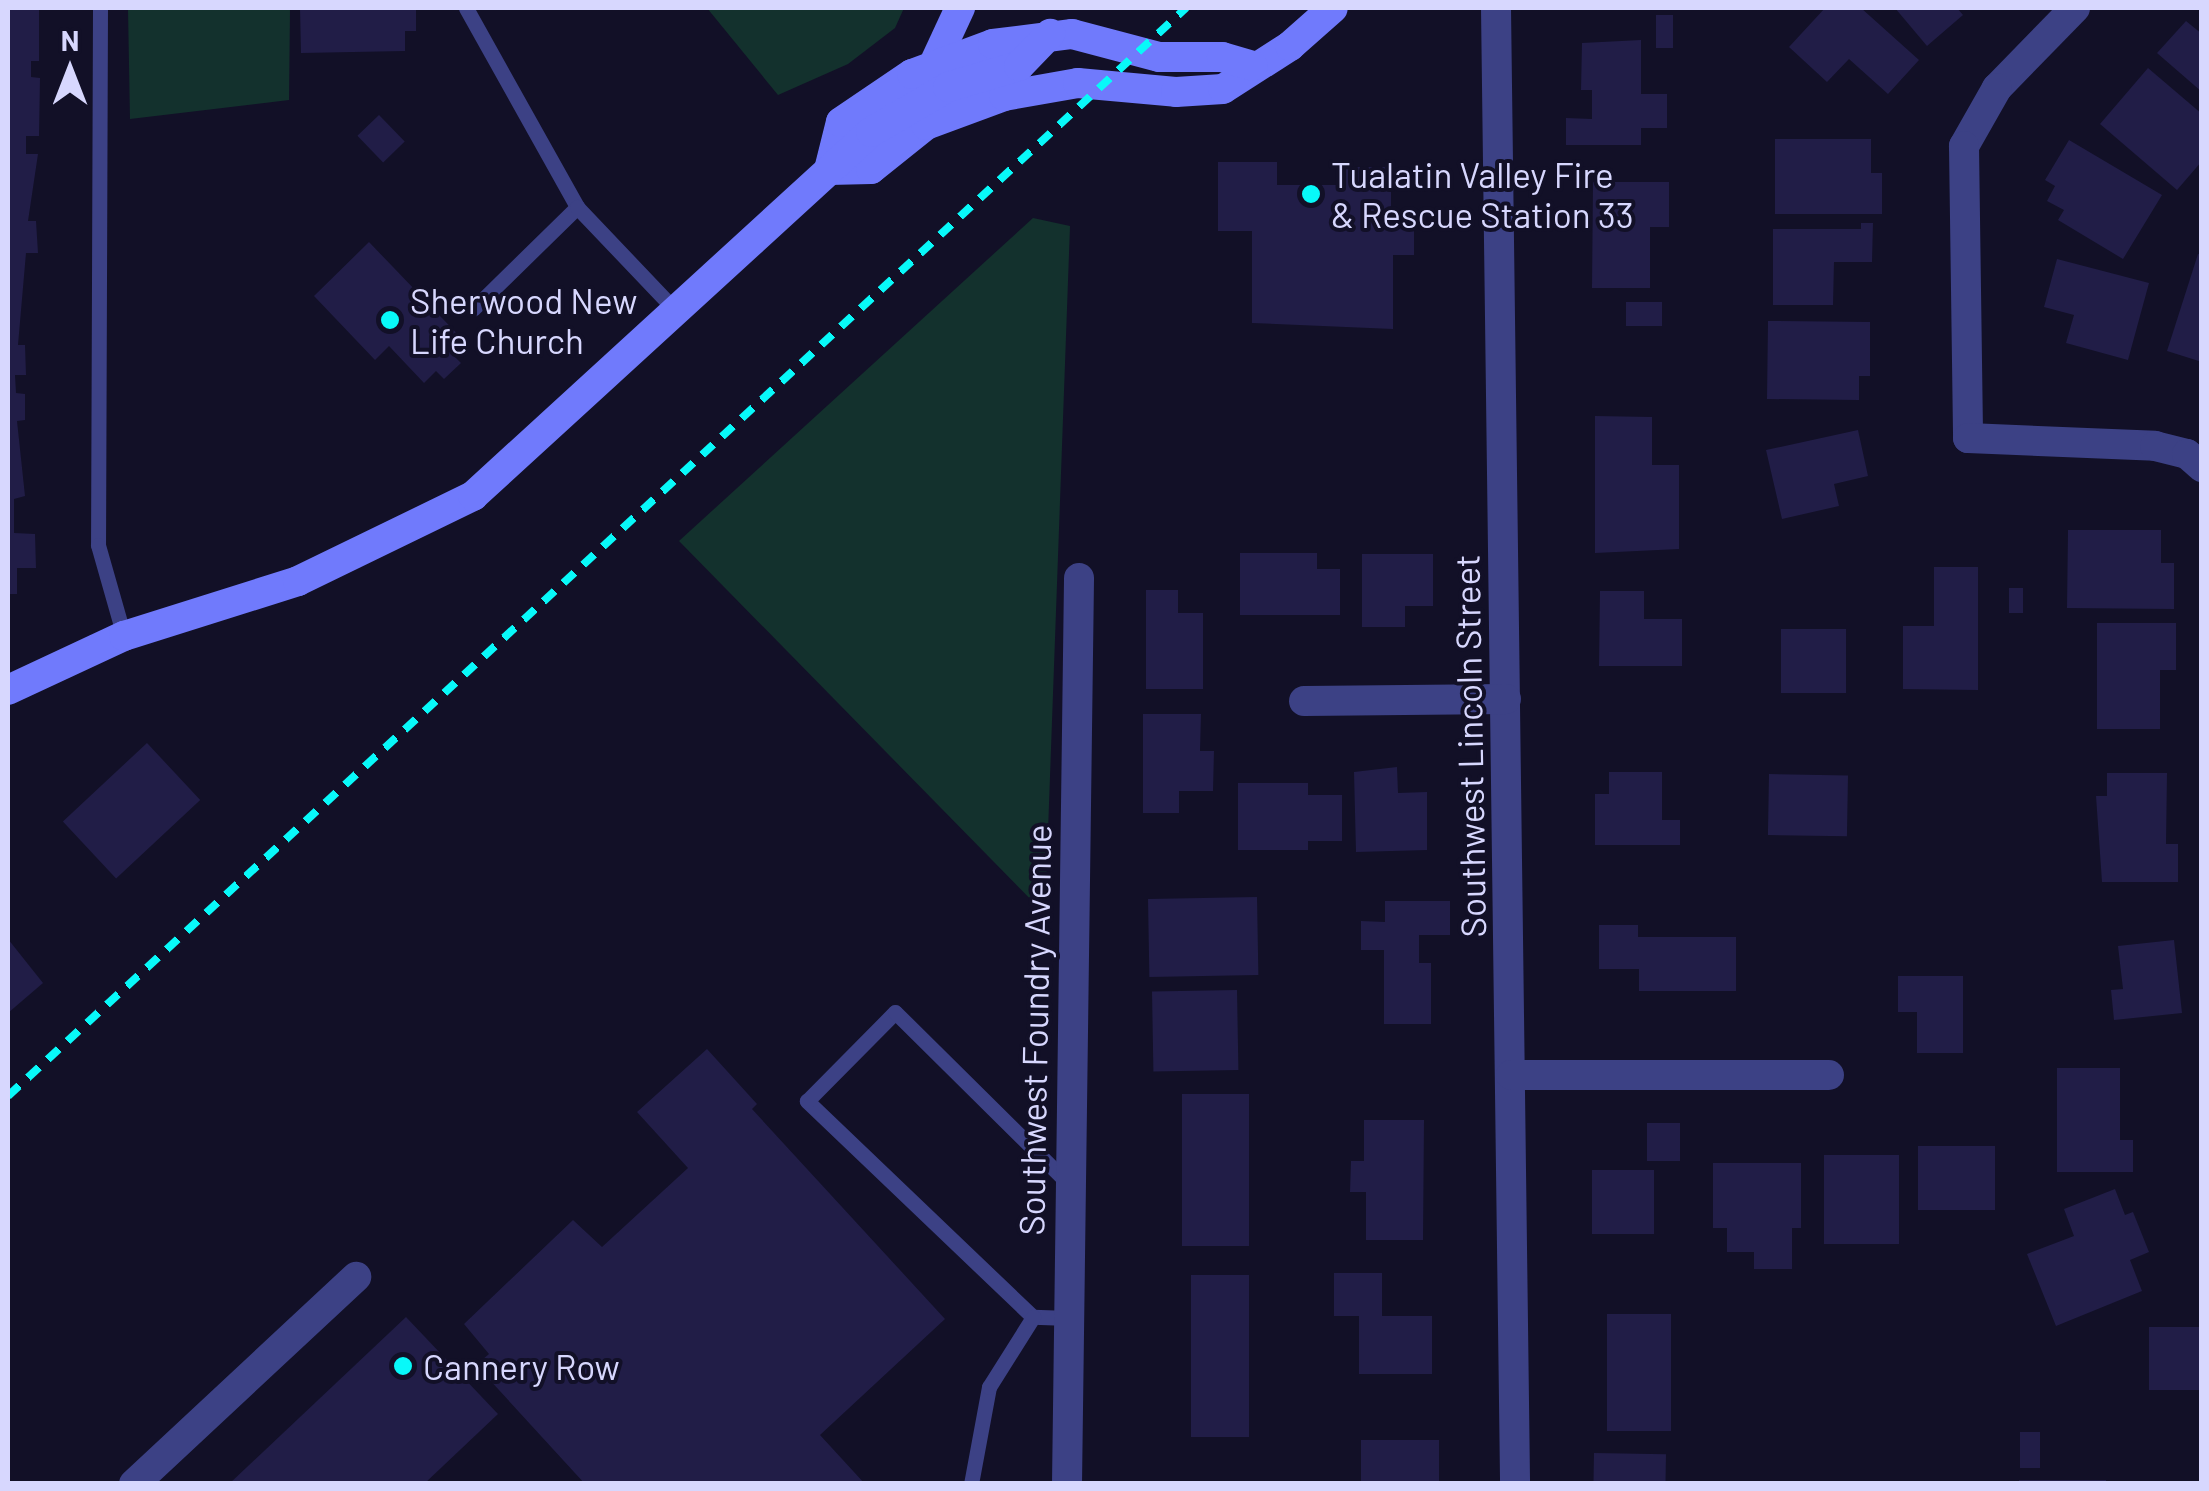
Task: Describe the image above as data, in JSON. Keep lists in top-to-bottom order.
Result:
{
  "streets": {
    "street": ["Southwest Lincoln Street", "Southwest Foundry Avenue"]
  },
  "places": ["Tualatin Valley Fire & Rescue Station 33", "Sherwood New Life Church", "Cannery Row"],
  "north": "top"
}
